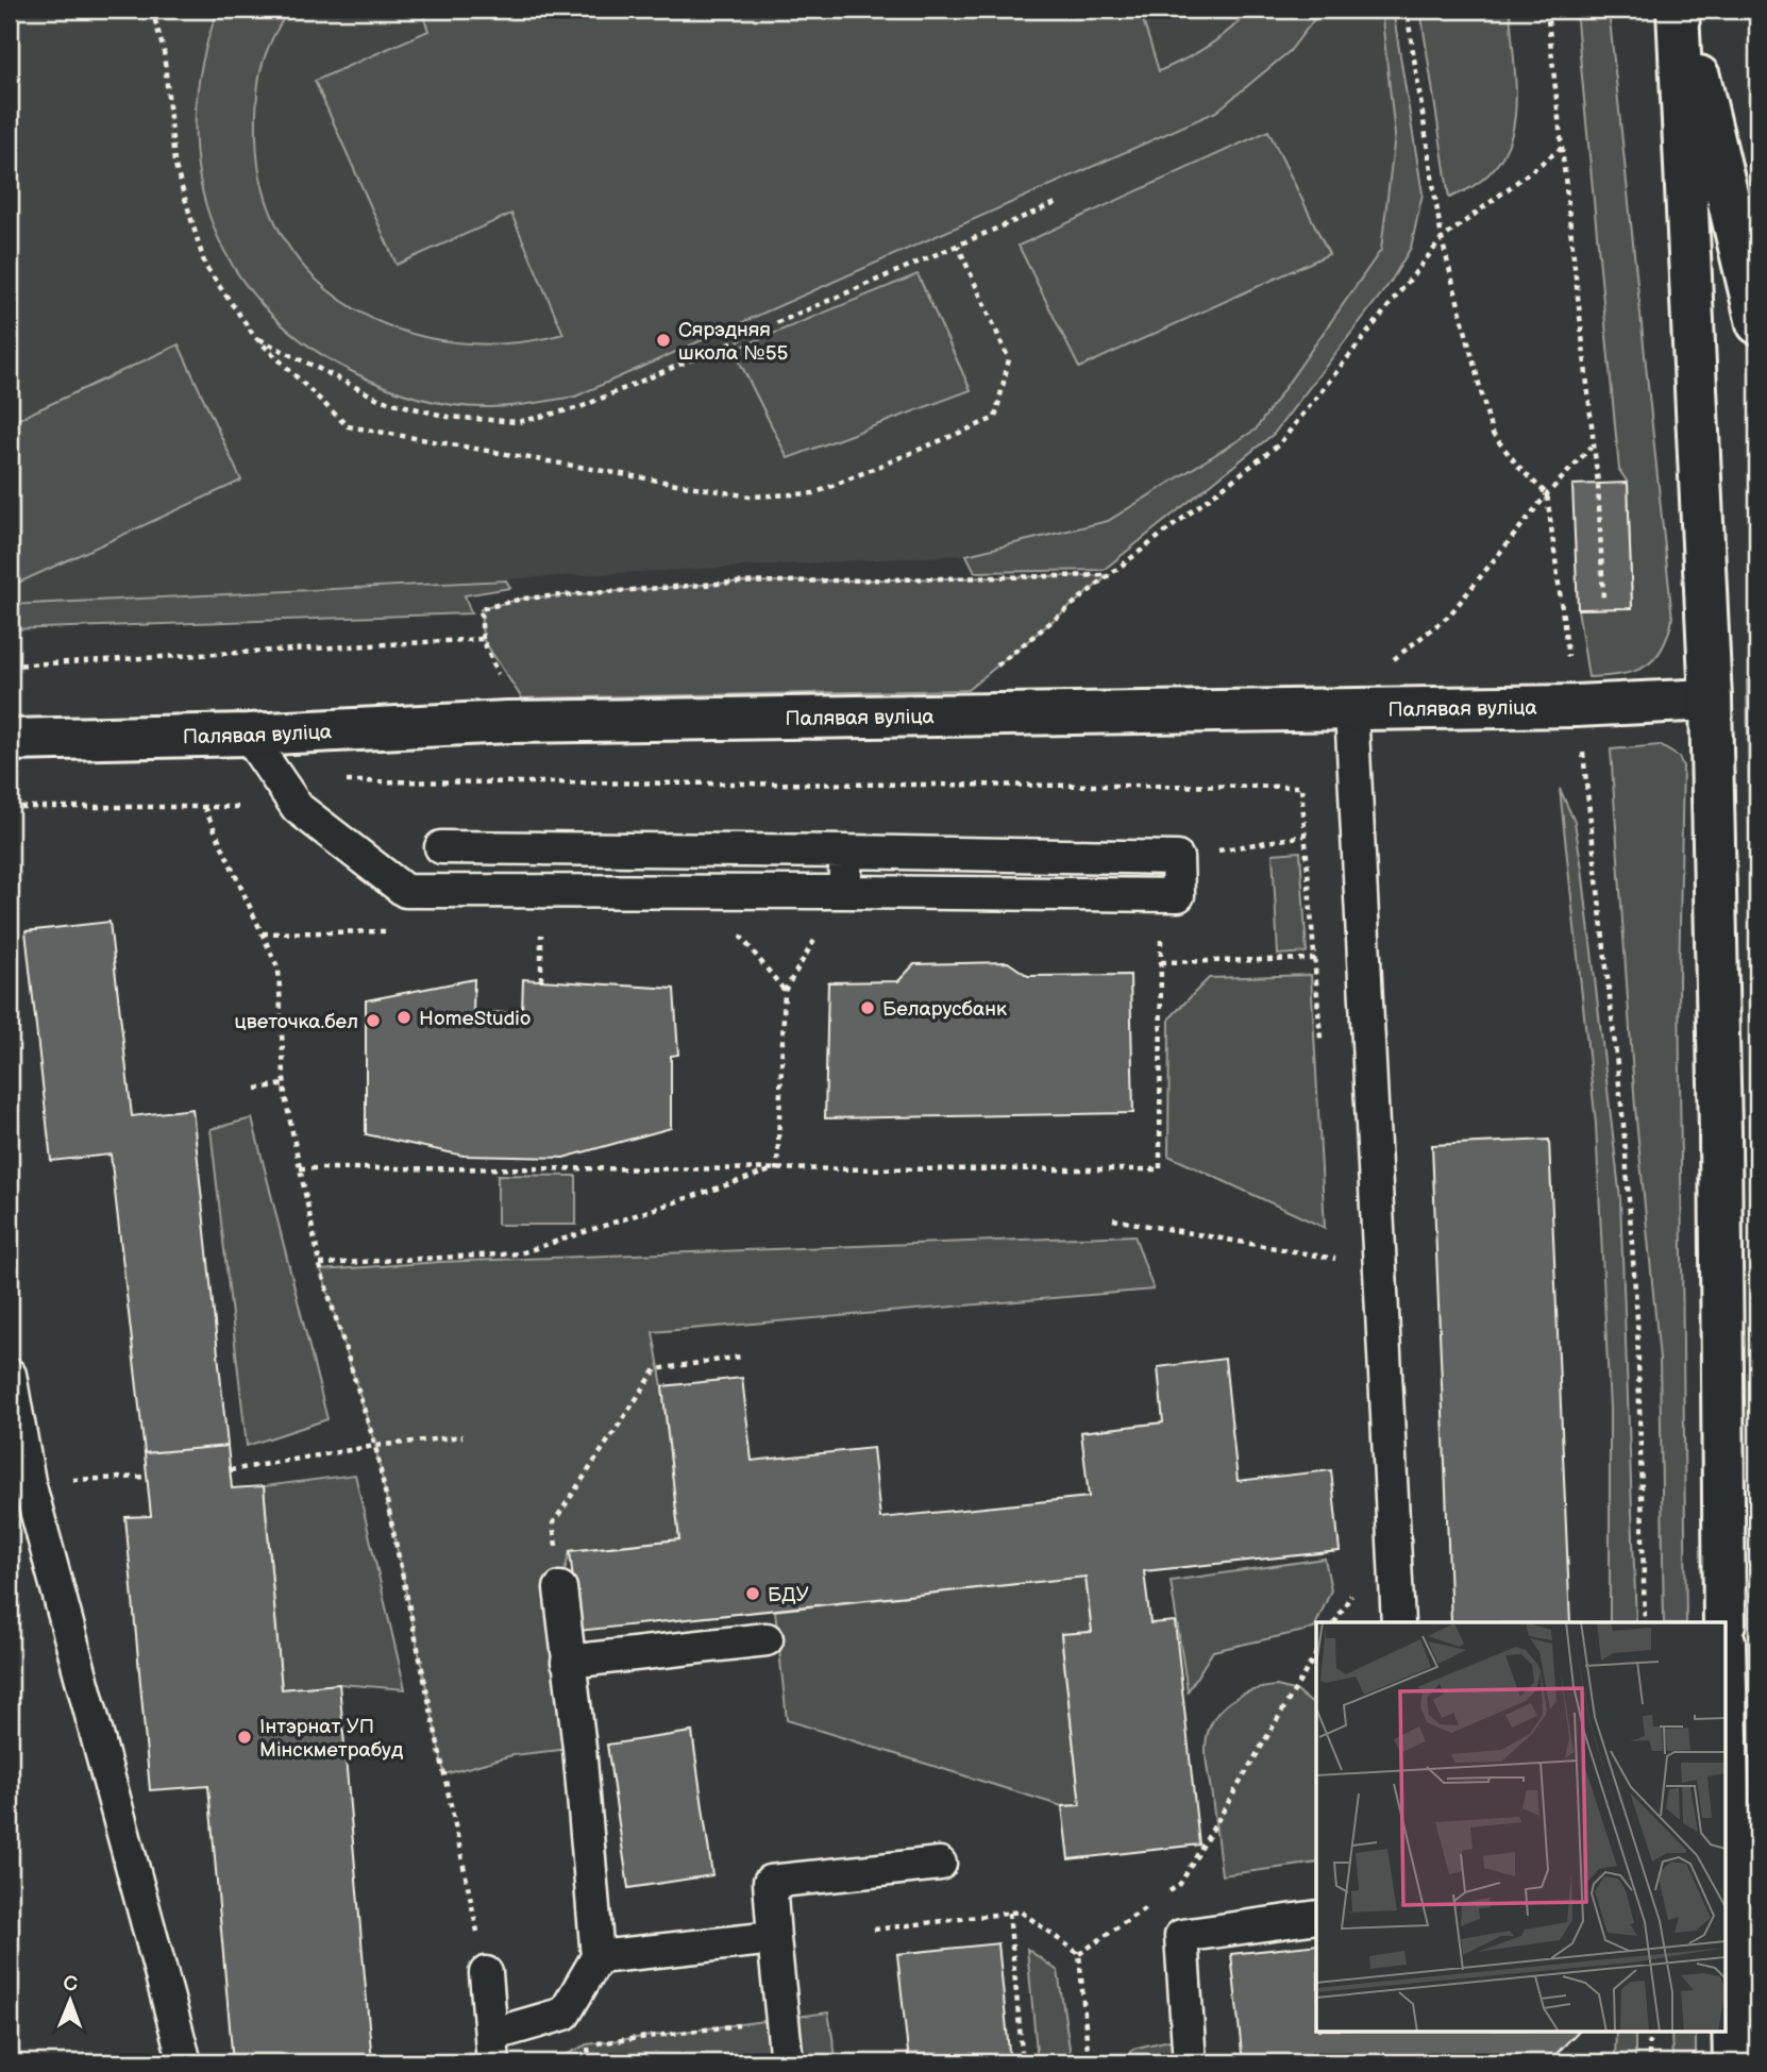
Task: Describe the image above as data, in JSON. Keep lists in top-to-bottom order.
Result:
{
  "streets": {
    "main road": ["Палявая вуліца"]
  },
  "places": [
    "Сярэдняя школа №55",
    "Беларусбанк",
    "HomeStudio",
    "цветочка.бел",
    "БДУ",
    "Інтэрнат УП Мінскметрабуд"
  ],
  "north": "top"
}
